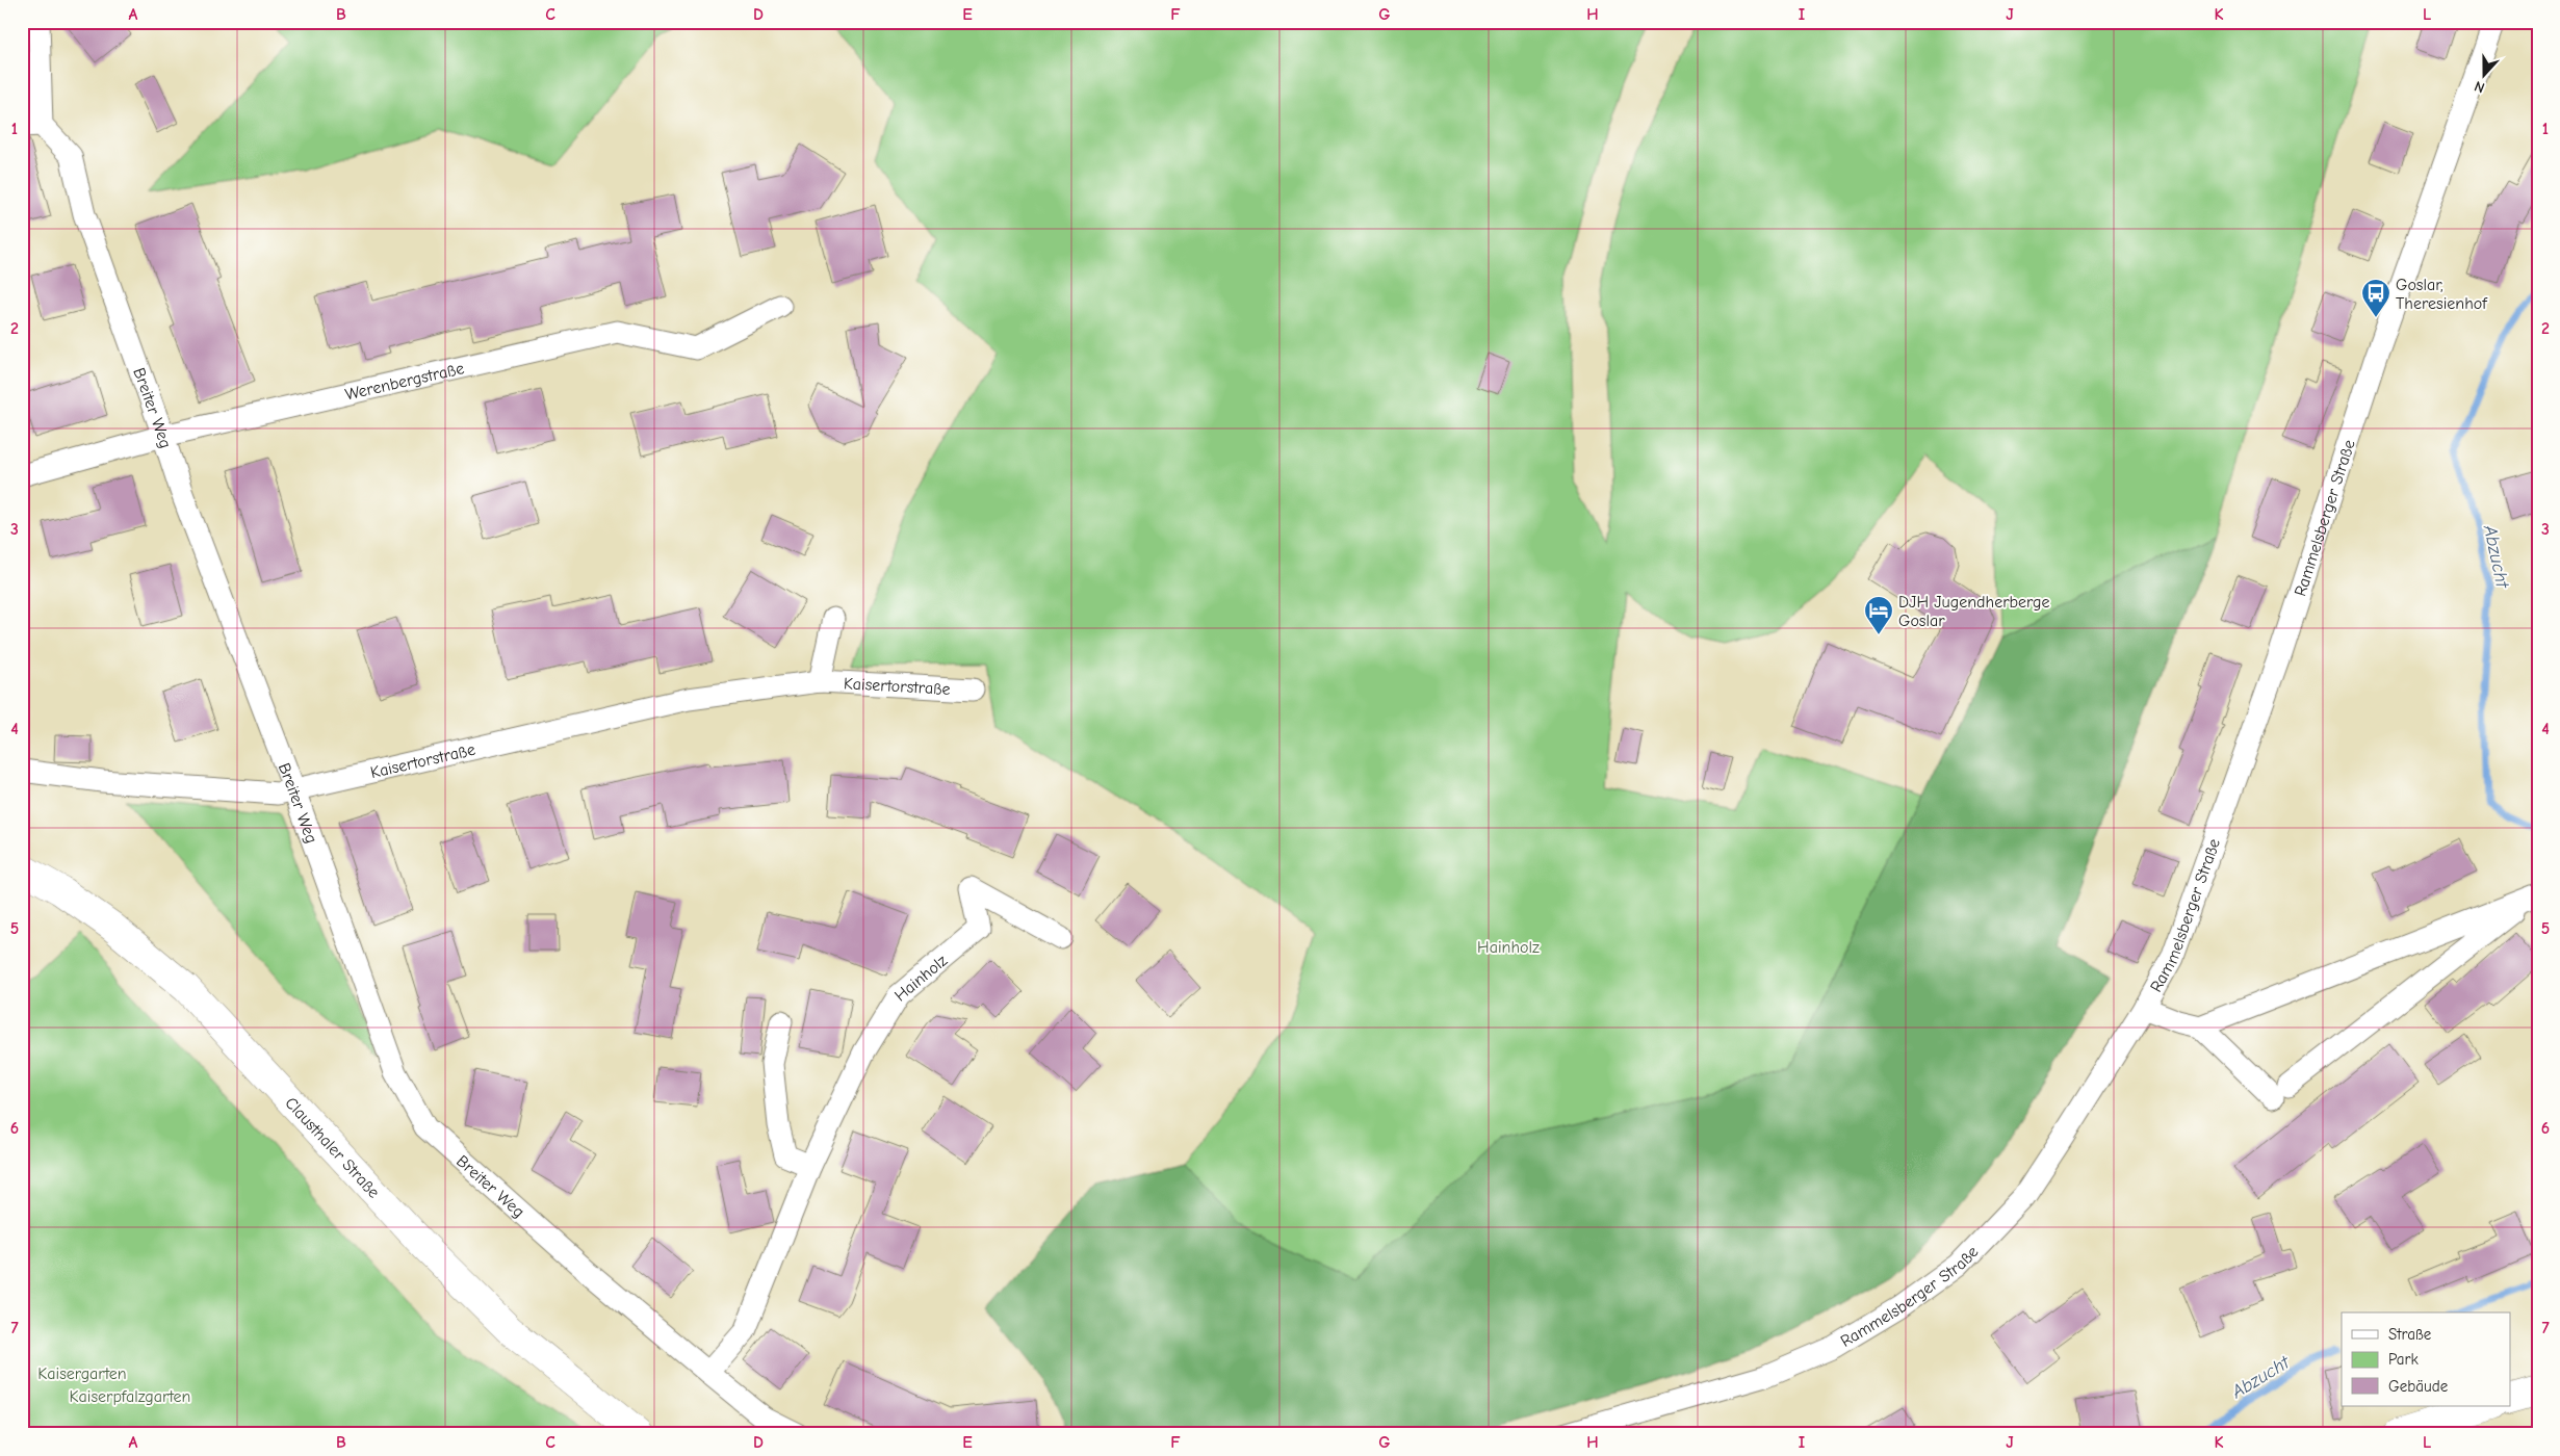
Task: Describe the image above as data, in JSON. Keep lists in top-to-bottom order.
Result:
{
  "streets": {
    "main road": ["Clausthaler Straße"],
    "street": [
      "Werenbergstraße",
      "Breiter Weg",
      "Rammelsberger Straße",
      "Kaisertorstraße",
      "Hainholz"
    ]
  },
  "crossings": [
    ["Werenbergstraße", "Breiter Weg"],
    ["Breiter Weg", "Kaisertorstraße"],
    ["Breiter Weg", "Hainholz"]
  ],
  "water": ["Abzucht"],
  "parks": ["Hainholz", "Kaisergarten", "Kaiserpfalzgarten"],
  "places": {
    "bus stop": ["Goslar, Theresienhof"],
    "hotel": ["DJH Jugendherberge Goslar"]
  },
  "legend": ["Straße", "Park", "Gebäude"],
  "north": "bottom",
  "grid": {
    "columns": [
      "A",
      "B",
      "C",
      "D",
      "E",
      "F",
      "G",
      "H",
      "I",
      "J",
      "K",
      "L"
    ],
    "rows": [
      "1",
      "2",
      "3",
      "4",
      "5",
      "6",
      "7"
    ]
  }
}
